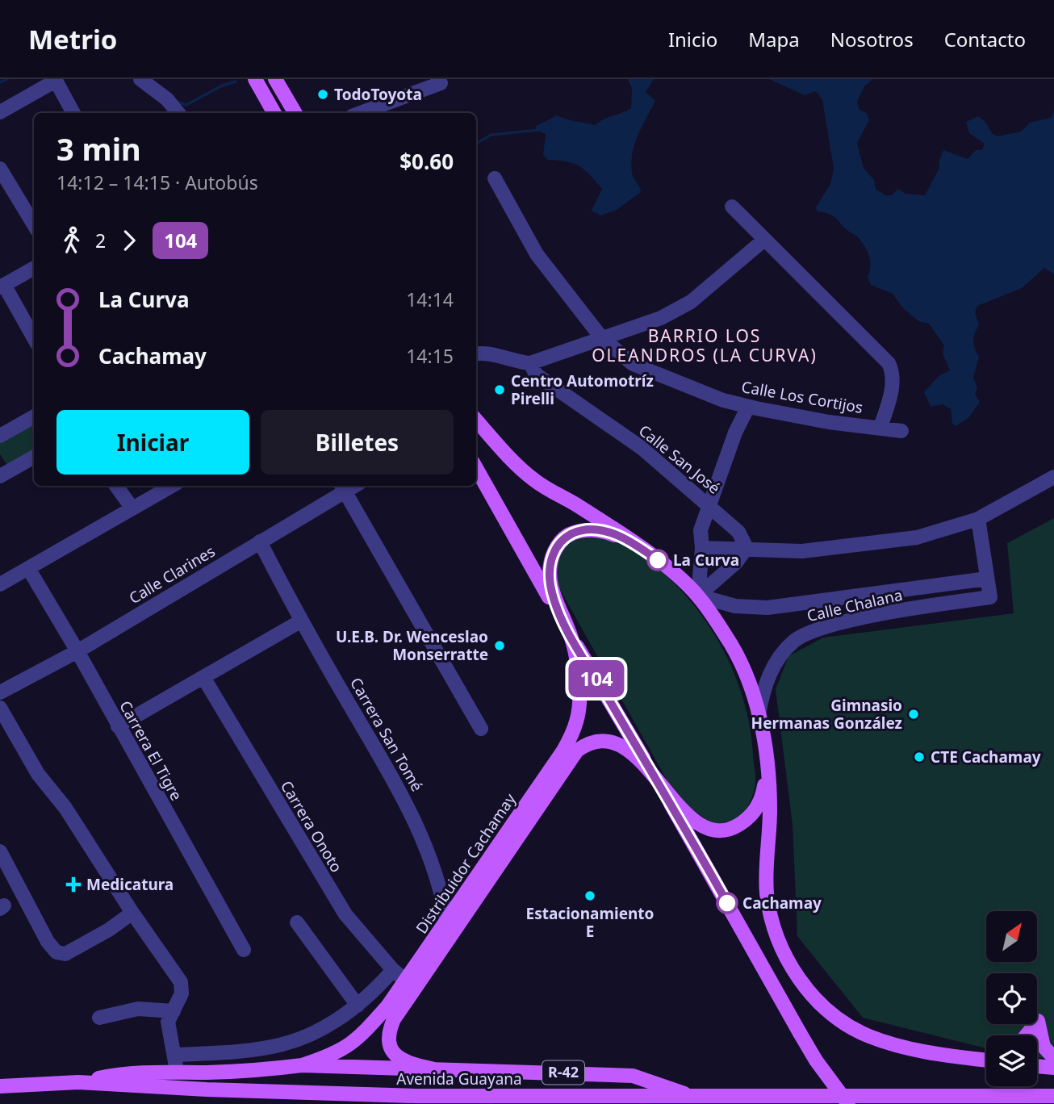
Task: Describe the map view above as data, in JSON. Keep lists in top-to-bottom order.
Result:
{
  "streets": {
    "main road": ["Distribuidor Cachamay", "R-42", "Avenida Guayana"],
    "street": [
      "Calle Los Cortijos",
      "Calle San José",
      "Calle Clarines",
      "Calle Chalana",
      "Carrera San Tomé",
      "Carrera El Tigre",
      "Carrera Onoto"
    ]
  },
  "crossings": [
    ["Calle Clarines", "Carrera San Tomé"],
    ["Calle Clarines", "Carrera El Tigre"],
    ["Carrera San Tomé", "Distribuidor Cachamay"],
    ["Carrera Onoto", "Distribuidor Cachamay"],
    ["Distribuidor Cachamay", "Avenida Guayana"]
  ],
  "districts": ["BARRIO LOS OLEANDROS (LA CURVA)"],
  "places": {
    "other": [
      "TodoToyota",
      "Centro Automotríz Pirelli",
      "La Curva",
      "U.E.B. Dr. Wenceslao Monserratte",
      "Gimnasio Hermanas González",
      "CTE Cachamay",
      "Estacionamiento E",
      "Cachamay"
    ],
    "health": ["Medicatura"]
  },
  "lines": ["bus line 104"],
  "north": "top right",
  "page": {
    "header": "Metrio",
    "nav": [
      "Inicio",
      "Mapa",
      "Nosotros",
      "Contacto"
    ],
    "on_map": "104",
    "heading": ["3 min", "14:12 – 14:15 · Autobús", "$0.60"],
    "legs": ["2", "104"],
    "list": [
      {
        "name": "La Curva",
        "value": "14:14"
      },
      {
        "name": "Cachamay",
        "value": "14:15"
      }
    ],
    "buttons": ["Iniciar", "Billetes"]
  }
}
